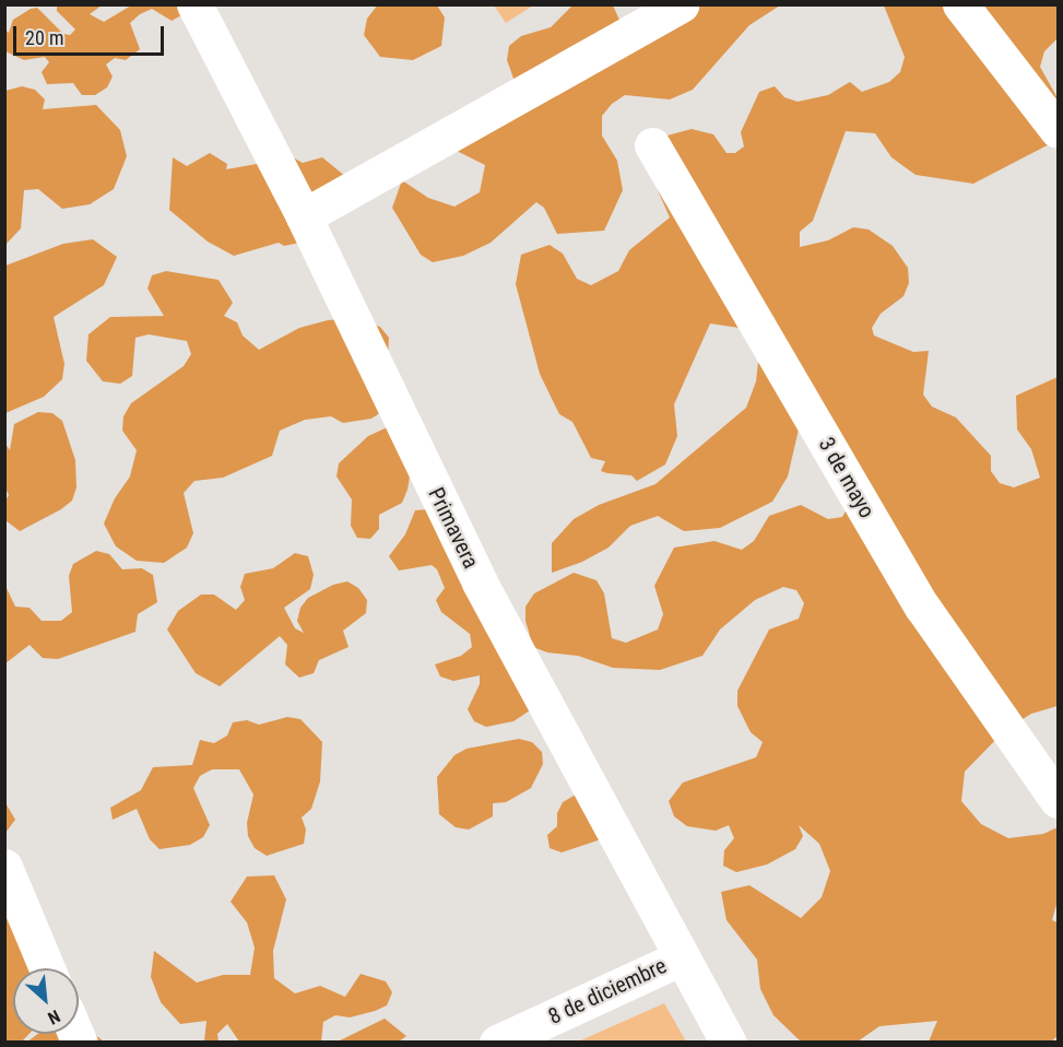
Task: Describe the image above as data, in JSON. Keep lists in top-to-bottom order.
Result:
{
  "streets": {
    "street": ["3 de mayo", "Primavera", "8 de diciembre"]
  },
  "crossings": [
    ["Primavera", "8 de diciembre"]
  ],
  "scale_bar": "20 m",
  "north": "bottom right"
}
